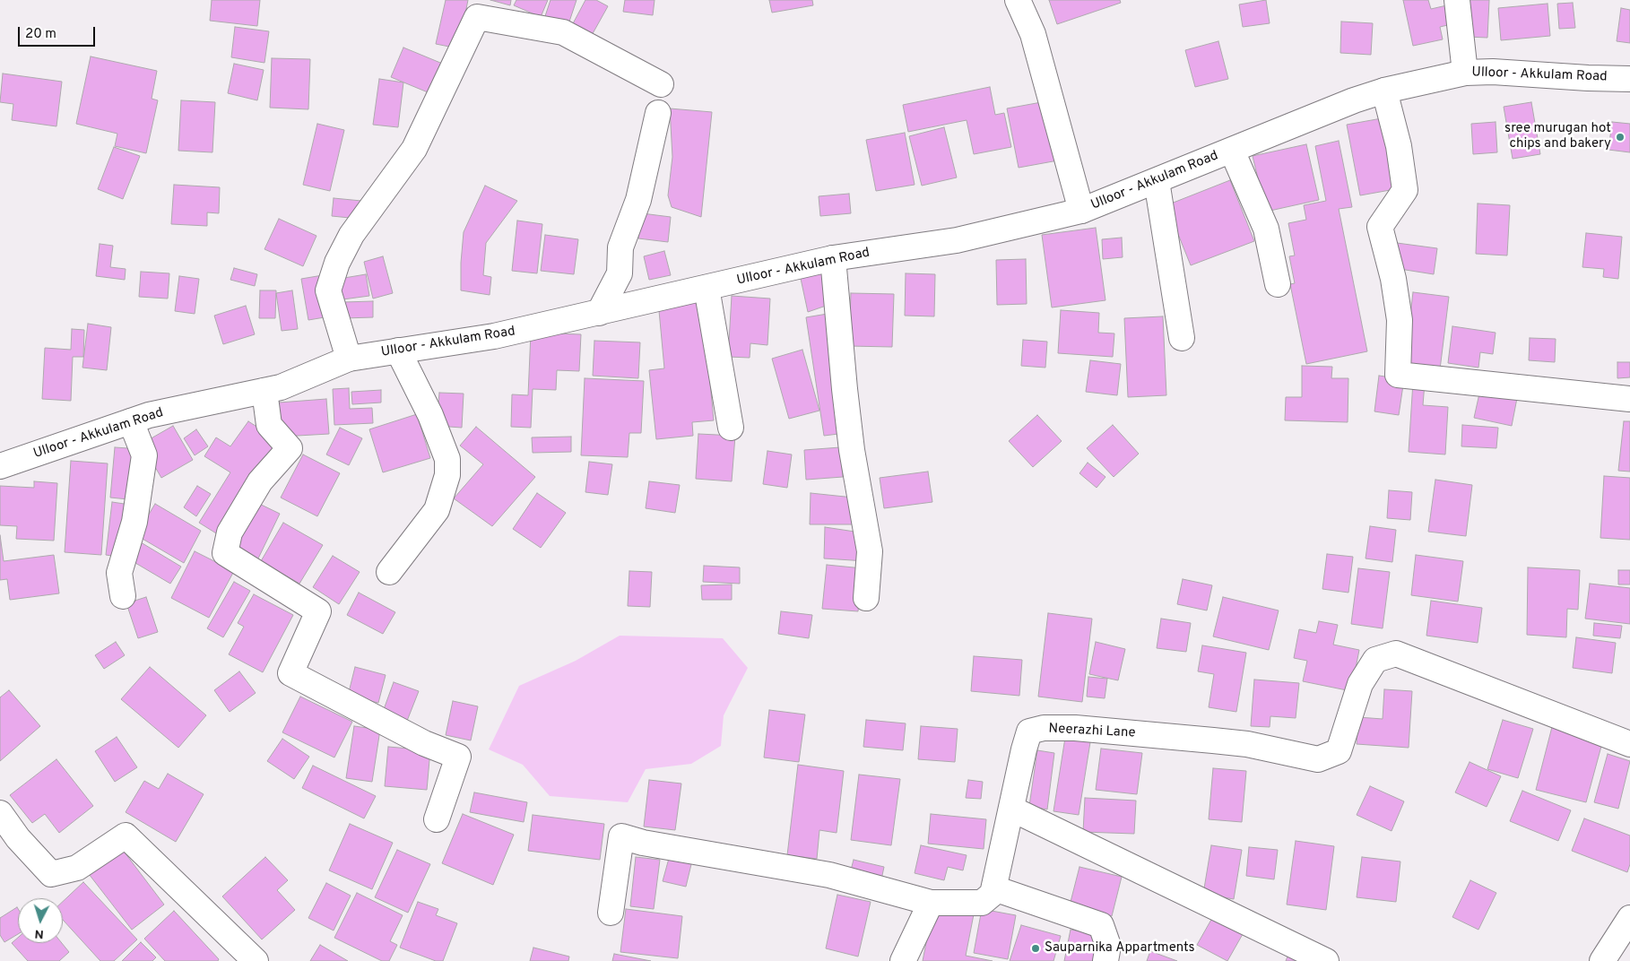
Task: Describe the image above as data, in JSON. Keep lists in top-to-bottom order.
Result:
{
  "streets": {
    "street": ["Ulloor - Akkulam Road", "Neerazhi Lane"]
  },
  "places": ["sree murugan hot chips and bakery", "Sauparnika Appartments"],
  "scale_bar": "20 m",
  "north": "bottom"
}
